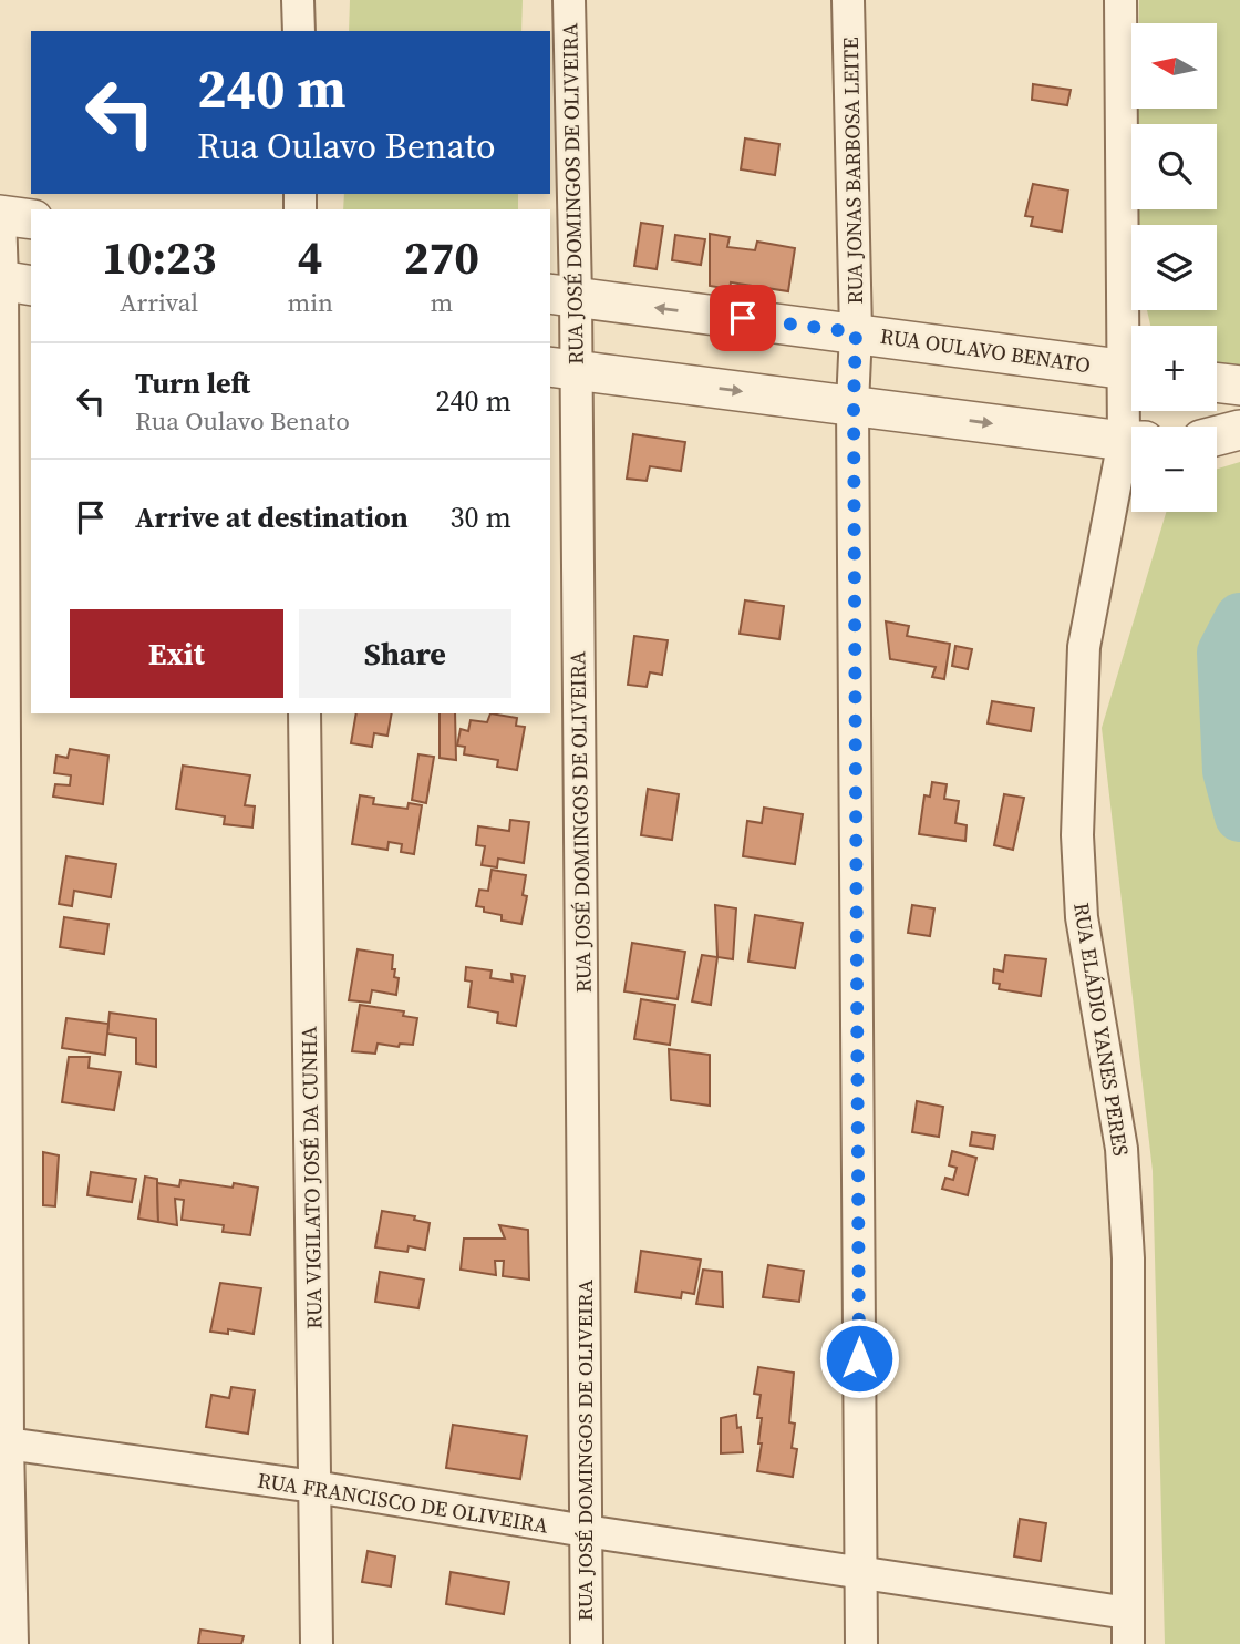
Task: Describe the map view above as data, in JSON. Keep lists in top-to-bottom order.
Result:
{
  "streets": {
    "street": [
      "RUA JONAS BARBOSA LEITE",
      "RUA JOSÉ DOMINGOS DE OLIVEIRA",
      "RUA OULAVO BENATO",
      "RUA ELÁDIO YANES PERES",
      "RUA VIGILATO JOSÉ DA CUNHA",
      "RUA FRANCISCO DE OLIVEIRA"
    ]
  },
  "crossings": [
    ["RUA JONAS BARBOSA LEITE", "RUA OULAVO BENATO"],
    ["RUA JONAS BARBOSA LEITE", "RUA FRANCISCO DE OLIVEIRA"],
    ["RUA JOSÉ DOMINGOS DE OLIVEIRA", "RUA OULAVO BENATO"],
    ["RUA JOSÉ DOMINGOS DE OLIVEIRA", "RUA FRANCISCO DE OLIVEIRA"],
    ["RUA ELÁDIO YANES PERES", "RUA FRANCISCO DE OLIVEIRA"],
    ["RUA VIGILATO JOSÉ DA CUNHA", "RUA FRANCISCO DE OLIVEIRA"]
  ],
  "north": "left",
  "page": {
    "map_buttons": ["+", "−"],
    "turn": ["240 m", "Rua Oulavo Benato"],
    "eta": [
      "10:23",
      "Arrival",
      "4",
      "min",
      "270",
      "m"
    ],
    "list": [
      {
        "name": "Turn left",
        "note": "Rua Oulavo Benato",
        "value": "240 m"
      },
      {
        "name": "Arrive at destination",
        "value": "30 m"
      }
    ],
    "buttons": ["Exit", "Share"]
  }
}
